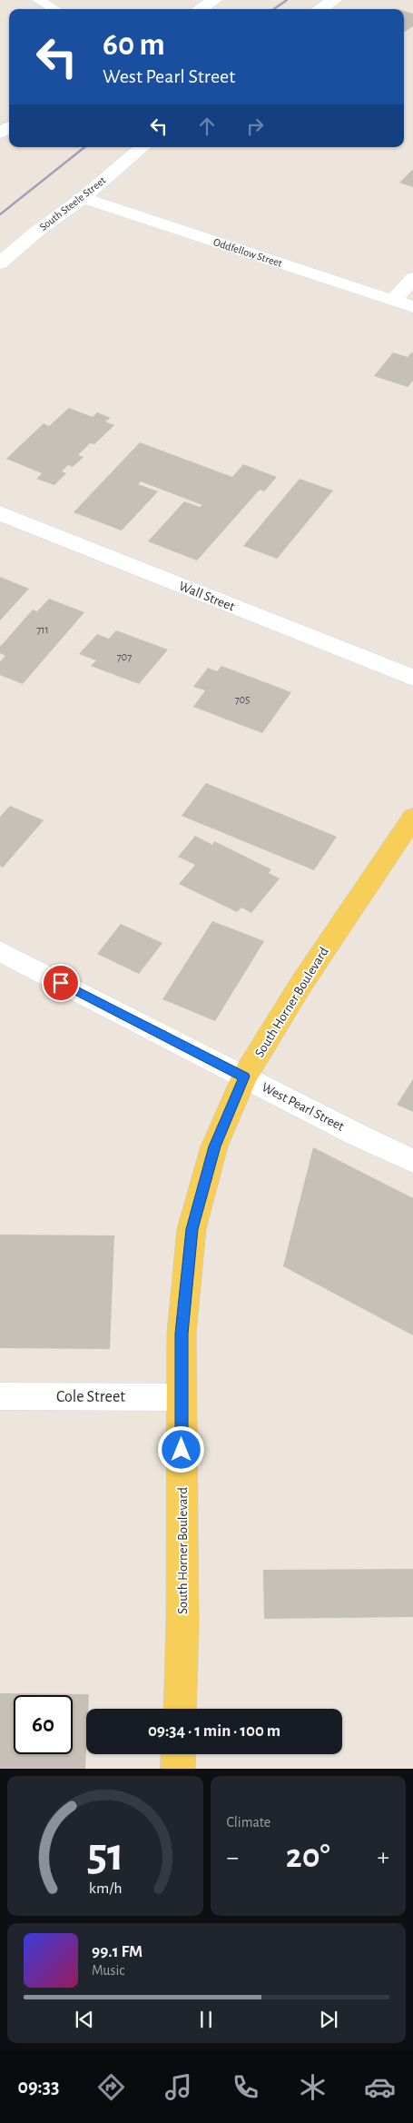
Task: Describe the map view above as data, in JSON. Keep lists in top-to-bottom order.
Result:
{
  "streets": {
    "main road": ["South Horner Boulevard"],
    "street": [
      "South Steele Street",
      "Oddfellow Street",
      "Wall Street",
      "West Pearl Street",
      "Cole Street"
    ]
  },
  "crossings": [
    ["South Steele Street", "Oddfellow Street"],
    ["South Horner Boulevard", "West Pearl Street"],
    ["South Horner Boulevard", "Cole Street"]
  ],
  "house_numbers": ["711", "707", "705"],
  "page": {
    "turn": ["60 m", "West Pearl Street"],
    "limit": "60",
    "trip": "09:34 · 1 min · 100 m",
    "tile": "Climate",
    "heat": ["−", "20°", "+"],
    "song": ["99.1 FM", "Music"],
    "tabs": "09:33",
    "gauge": ["51", "km/h"]
  }
}
